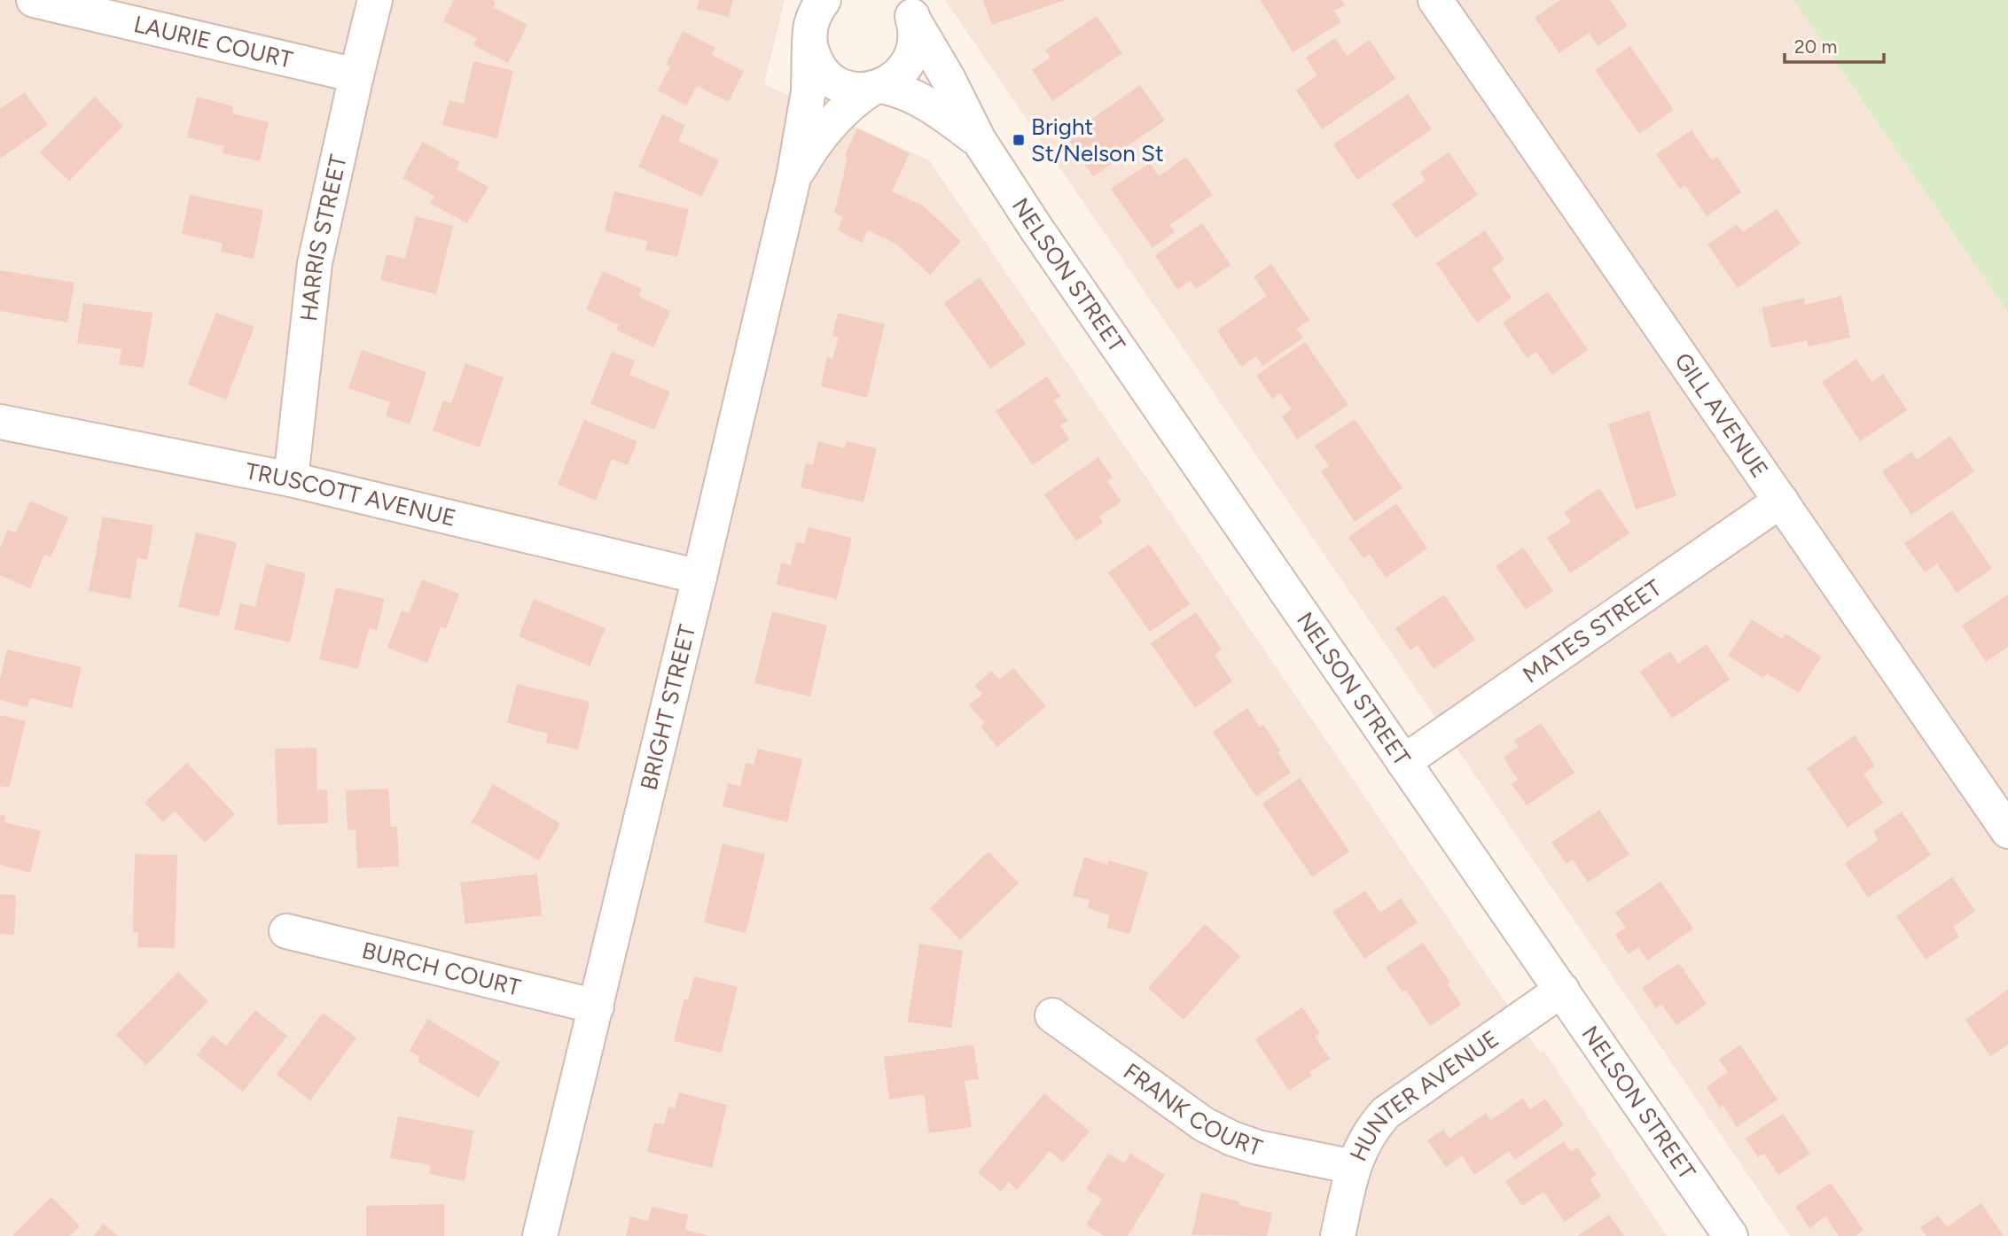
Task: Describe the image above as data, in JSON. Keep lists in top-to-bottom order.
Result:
{
  "streets": {
    "street": [
      "LAURIE COURT",
      "HARRIS STREET",
      "NELSON STREET",
      "GILL AVENUE",
      "TRUSCOTT AVENUE",
      "MATES STREET",
      "BRIGHT STREET",
      "BURCH COURT",
      "HUNTER AVENUE",
      "FRANK COURT"
    ]
  },
  "crossings": [
    ["LAURIE COURT", "HARRIS STREET"],
    ["HARRIS STREET", "TRUSCOTT AVENUE"],
    ["NELSON STREET", "MATES STREET"],
    ["NELSON STREET", "BRIGHT STREET"],
    ["NELSON STREET", "HUNTER AVENUE"],
    ["GILL AVENUE", "MATES STREET"],
    ["TRUSCOTT AVENUE", "BRIGHT STREET"],
    ["BRIGHT STREET", "BURCH COURT"],
    ["HUNTER AVENUE", "FRANK COURT"]
  ],
  "places": {
    "transit": ["Bright St/Nelson St"]
  },
  "scale_bar": "20 m"
}
